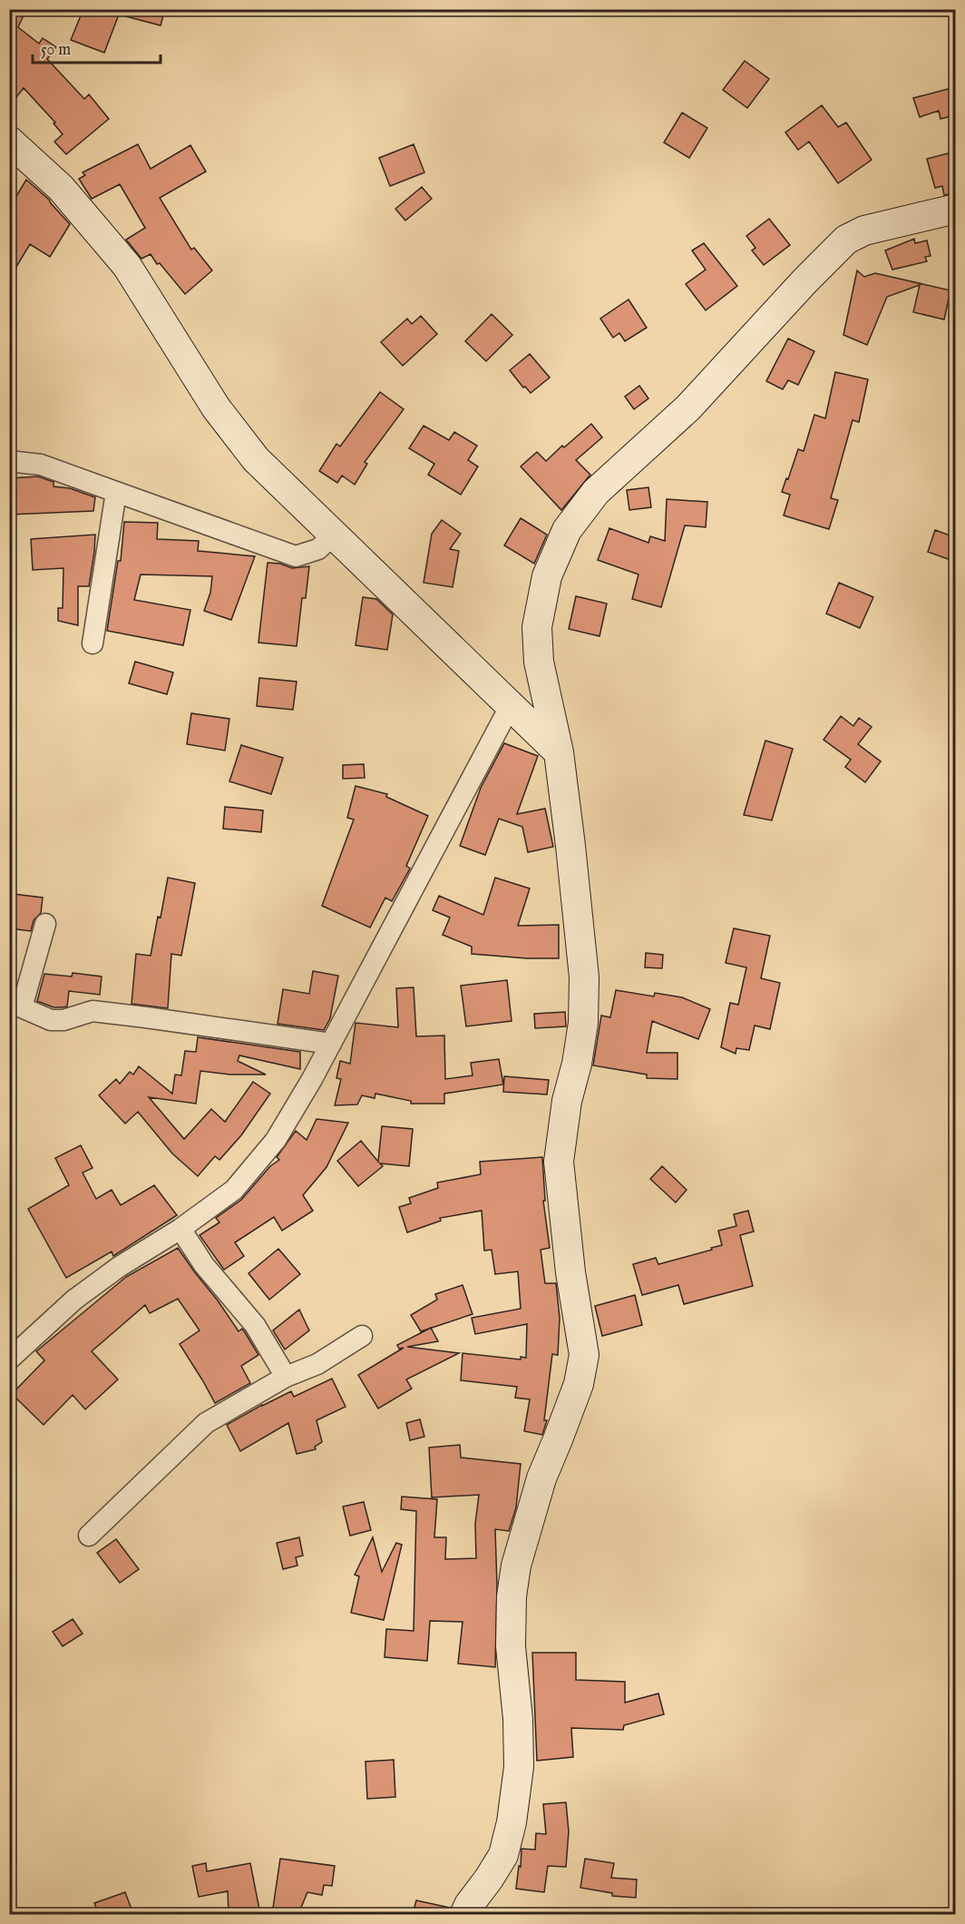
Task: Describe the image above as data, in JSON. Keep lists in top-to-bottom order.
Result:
{
  "scale_bar": "50 m"
}
